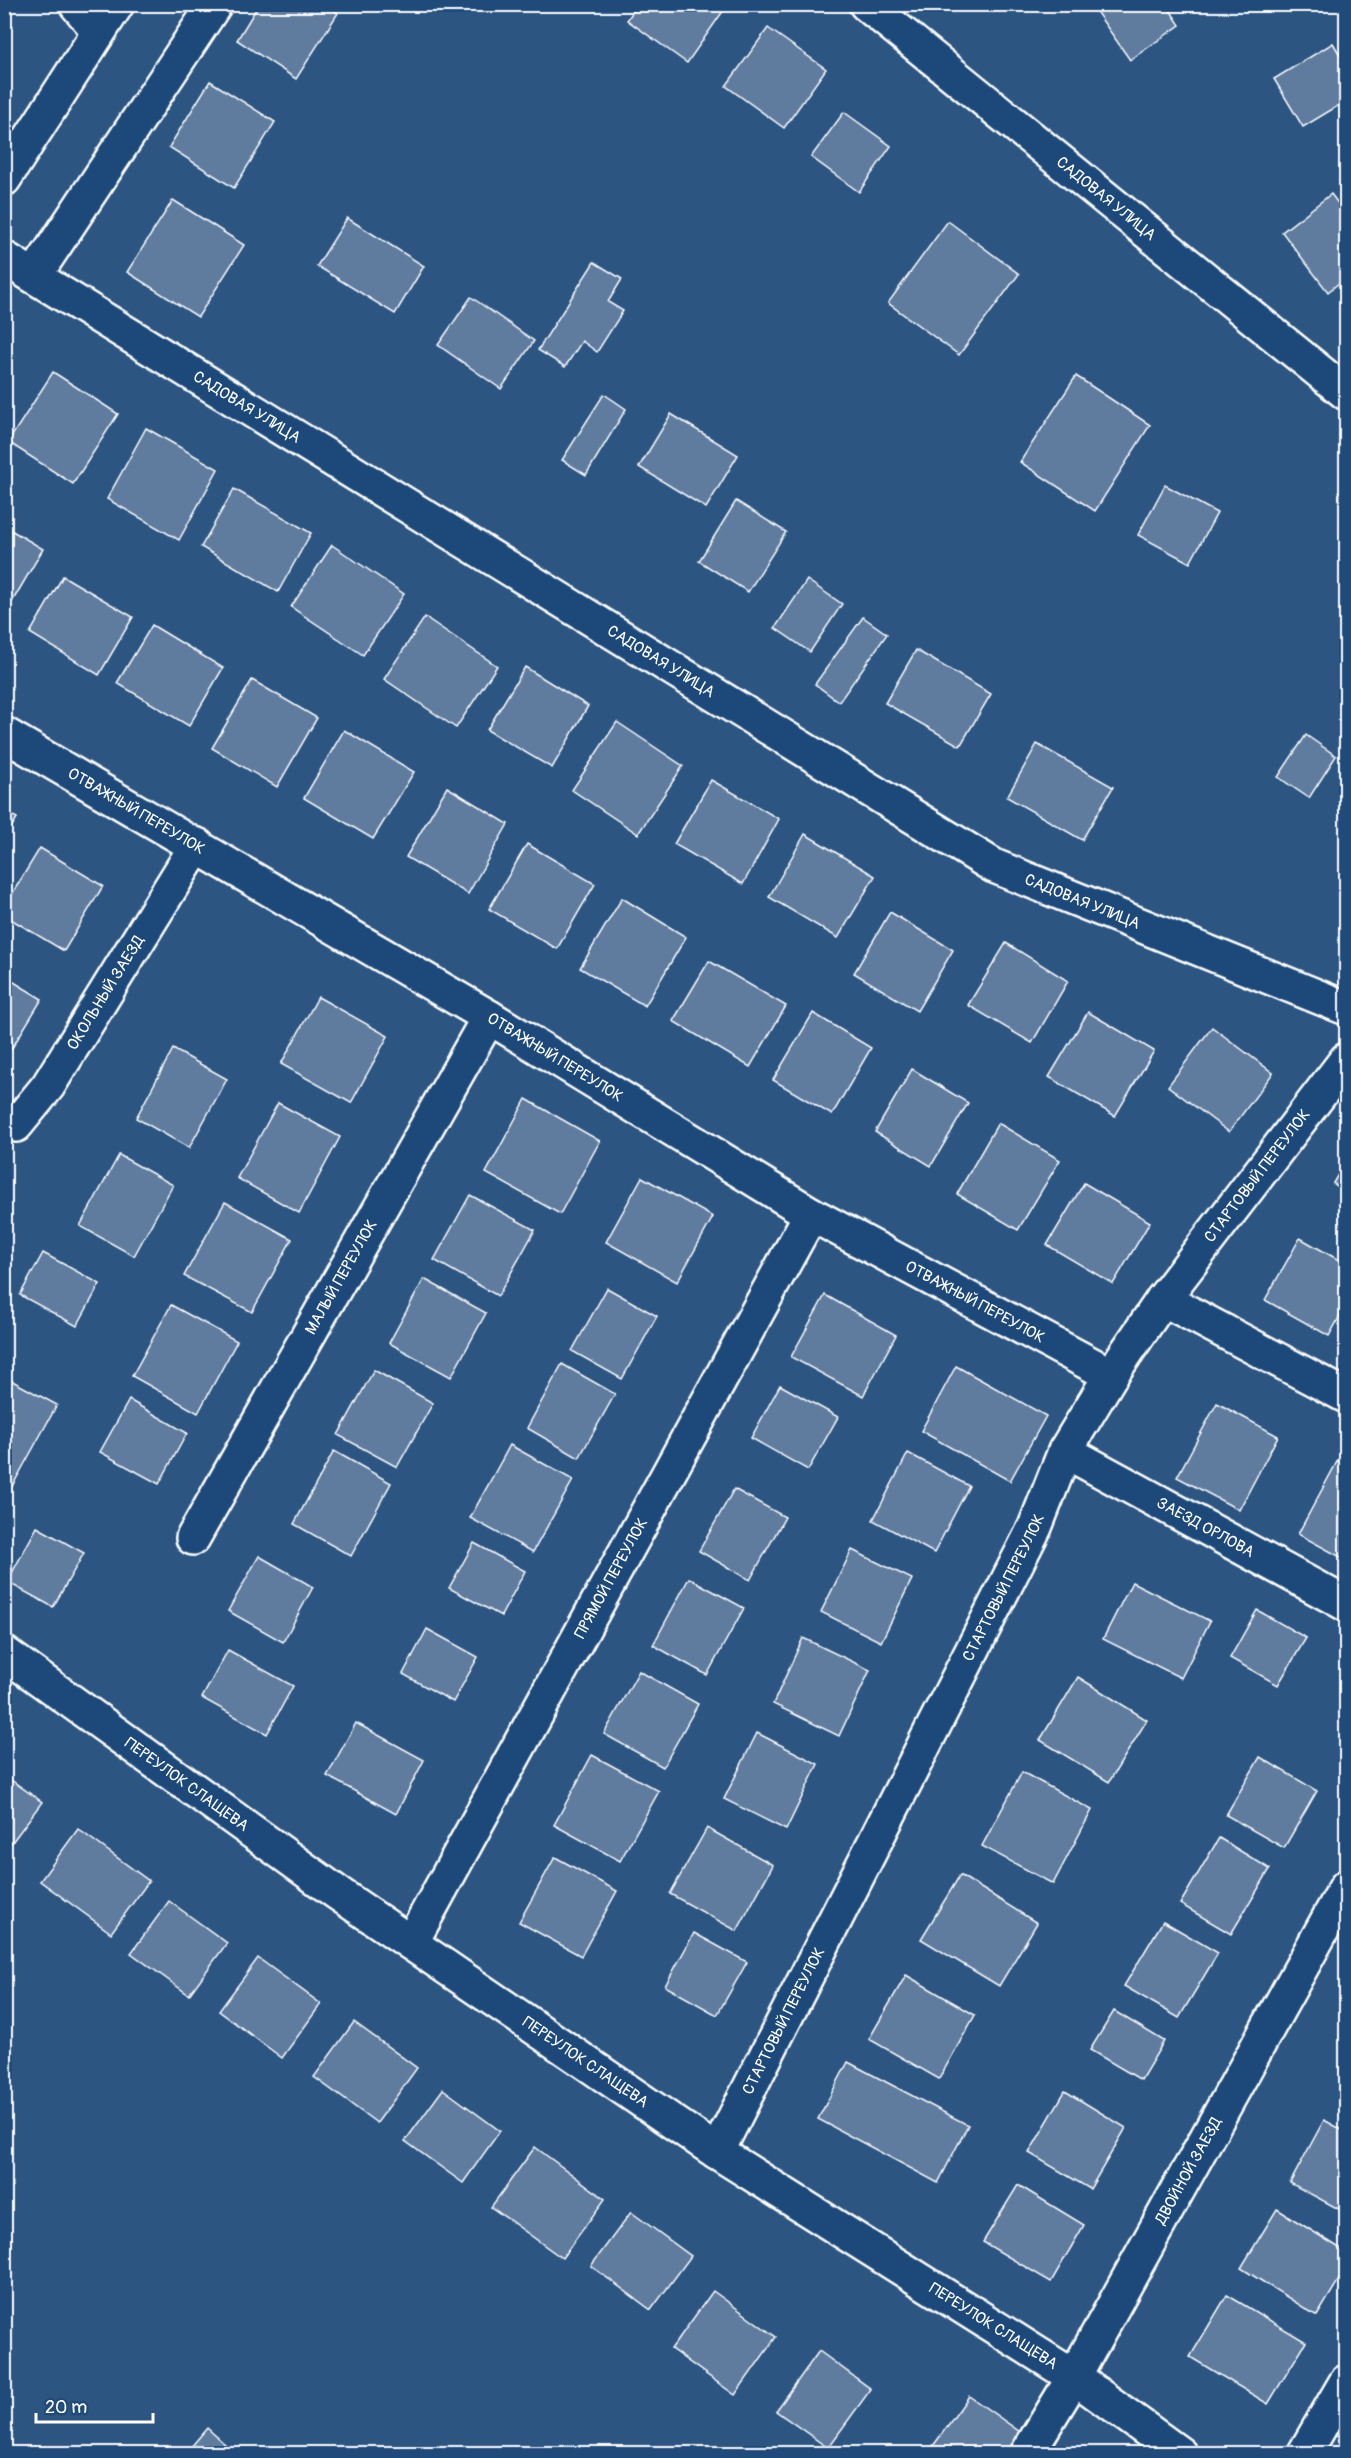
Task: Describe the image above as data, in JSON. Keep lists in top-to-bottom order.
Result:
{
  "streets": {
    "street": [
      "САДОВАЯ УЛИЦА",
      "ОТВАЖНЫЙ ПЕРЕУЛОК",
      "ОКОЛЬНЫЙ ЗАЕЗД",
      "СТАРТОВЫЙ ПЕРЕУЛОК",
      "МАЛЫЙ ПЕРЕУЛОК",
      "ЗАЕЗД ОРЛОВА",
      "ПРЯМОЙ ПЕРЕУЛОК",
      "ПЕРЕУЛОК СЛАЩЕВА",
      "ДВОЙНОЙ ЗАЕЗД"
    ]
  },
  "crossings": [
    ["ОТВАЖНЫЙ ПЕРЕУЛОК", "ОКОЛЬНЫЙ ЗАЕЗД"],
    ["ОТВАЖНЫЙ ПЕРЕУЛОК", "СТАРТОВЫЙ ПЕРЕУЛОК"],
    ["ОТВАЖНЫЙ ПЕРЕУЛОК", "МАЛЫЙ ПЕРЕУЛОК"],
    ["ОТВАЖНЫЙ ПЕРЕУЛОК", "ПРЯМОЙ ПЕРЕУЛОК"],
    ["СТАРТОВЫЙ ПЕРЕУЛОК", "ЗАЕЗД ОРЛОВА"],
    ["СТАРТОВЫЙ ПЕРЕУЛОК", "ПЕРЕУЛОК СЛАЩЕВА"],
    ["ПРЯМОЙ ПЕРЕУЛОК", "ПЕРЕУЛОК СЛАЩЕВА"],
    ["ПЕРЕУЛОК СЛАЩЕВА", "ДВОЙНОЙ ЗАЕЗД"]
  ],
  "scale_bar": "20 m"
}
